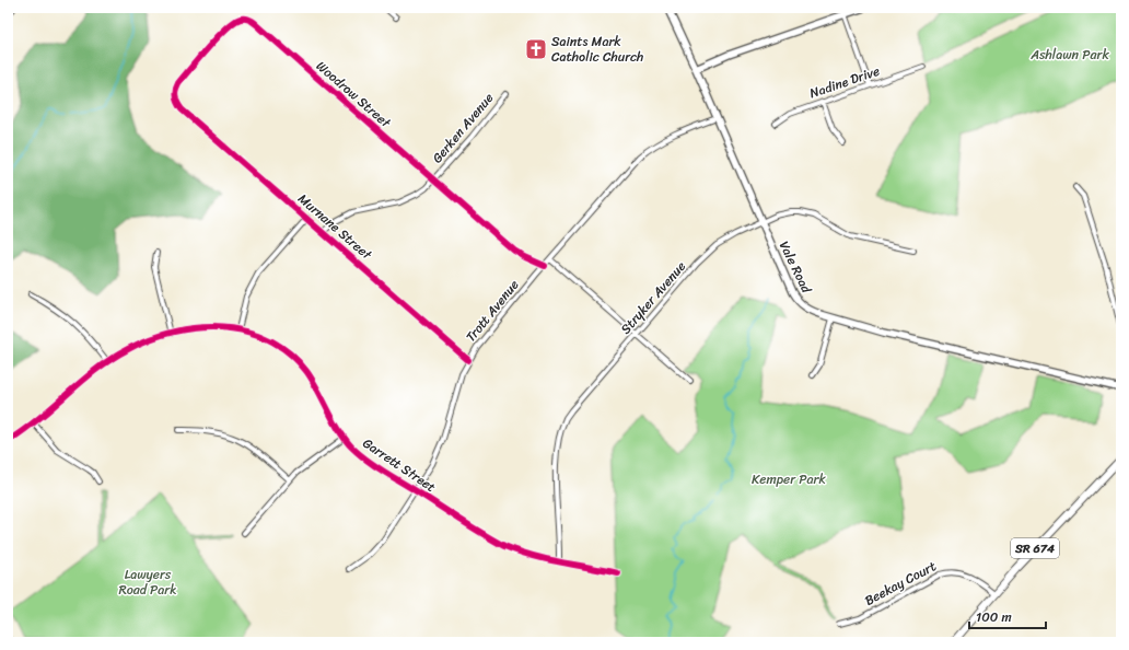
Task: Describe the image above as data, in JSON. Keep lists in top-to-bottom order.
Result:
{
  "streets": {
    "main road": ["Vale Road", "SR 674"],
    "street": [
      "Nadine Drive",
      "Woodrow Street",
      "Gerken Avenue",
      "Murnane Street",
      "Stryker Avenue",
      "Trott Avenue",
      "Garrett Street",
      "Beekay Court"
    ]
  },
  "crossings": [
    ["Woodrow Street", "Gerken Avenue"],
    ["Woodrow Street", "Murnane Street"],
    ["Woodrow Street", "Trott Avenue"],
    ["Gerken Avenue", "Murnane Street"],
    ["Murnane Street", "Trott Avenue"],
    ["Vale Road", "Stryker Avenue"],
    ["Vale Road", "Trott Avenue"],
    ["Stryker Avenue", "Garrett Street"],
    ["Trott Avenue", "Garrett Street"],
    ["SR 674", "Beekay Court"]
  ],
  "parks": ["Ashlawn Park", "Kemper Park", "Lawyers Road Park"],
  "places": {
    "church": ["Saints Mark Catholic Church"]
  },
  "scale_bar": "100 m"
}
